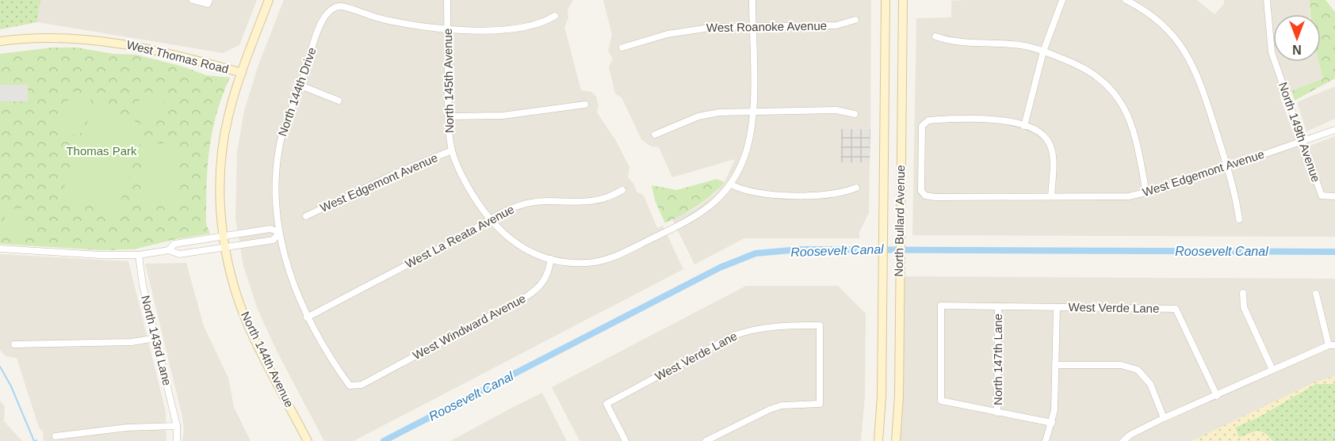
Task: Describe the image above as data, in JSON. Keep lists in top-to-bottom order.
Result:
{
  "streets": {
    "main road": ["West Thomas Road", "North Bullard Avenue", "North 144th Avenue"],
    "street": [
      "West Roanoke Avenue",
      "North 145th Avenue",
      "North 144th Drive",
      "North 149th Avenue",
      "West Edgemont Avenue",
      "West La Reata Avenue",
      "West Verde Lane",
      "West Windward Avenue",
      "North 143rd Lane",
      "North 147th Lane"
    ]
  },
  "crossings": [
    ["West Thomas Road", "North 144th Avenue"],
    ["North 145th Avenue", "North 144th Drive"],
    ["North 145th Avenue", "West Edgemont Avenue"],
    ["North 145th Avenue", "West La Reata Avenue"],
    ["North 145th Avenue", "West Windward Avenue"],
    ["North 144th Drive", "West La Reata Avenue"],
    ["North 144th Drive", "West Windward Avenue"],
    ["North 149th Avenue", "West Edgemont Avenue"],
    ["West Verde Lane", "North 147th Lane"]
  ],
  "water": ["Roosevelt Canal"],
  "parks": ["Thomas Park"],
  "north": "bottom"
}
